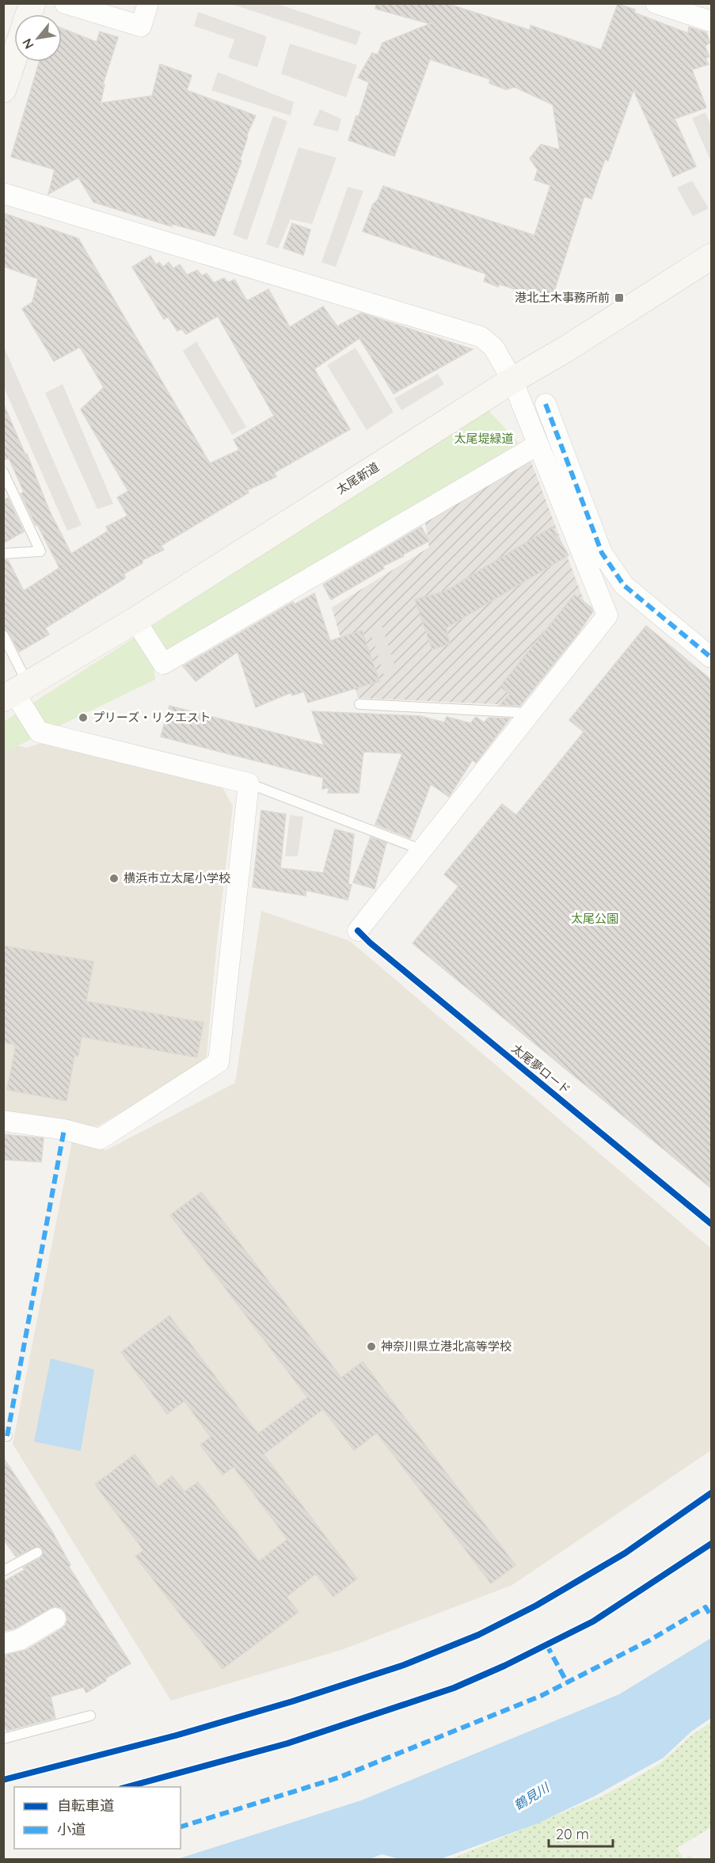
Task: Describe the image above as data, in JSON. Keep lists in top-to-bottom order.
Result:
{
  "streets": {
    "street": ["太尾新道"],
    "cycle path": ["太尾夢ロード"]
  },
  "water": ["鶴見川"],
  "parks": ["太尾堤緑道", "太尾公園"],
  "places": {
    "transit": ["港北土木事務所前"],
    "other": ["プリーズ・リクエスト", "横浜市立太尾小学校", "神奈川県立港北高等学校"]
  },
  "legend": ["自転車道", "小道"],
  "scale_bar": "20 m",
  "north": "bottom left"
}
